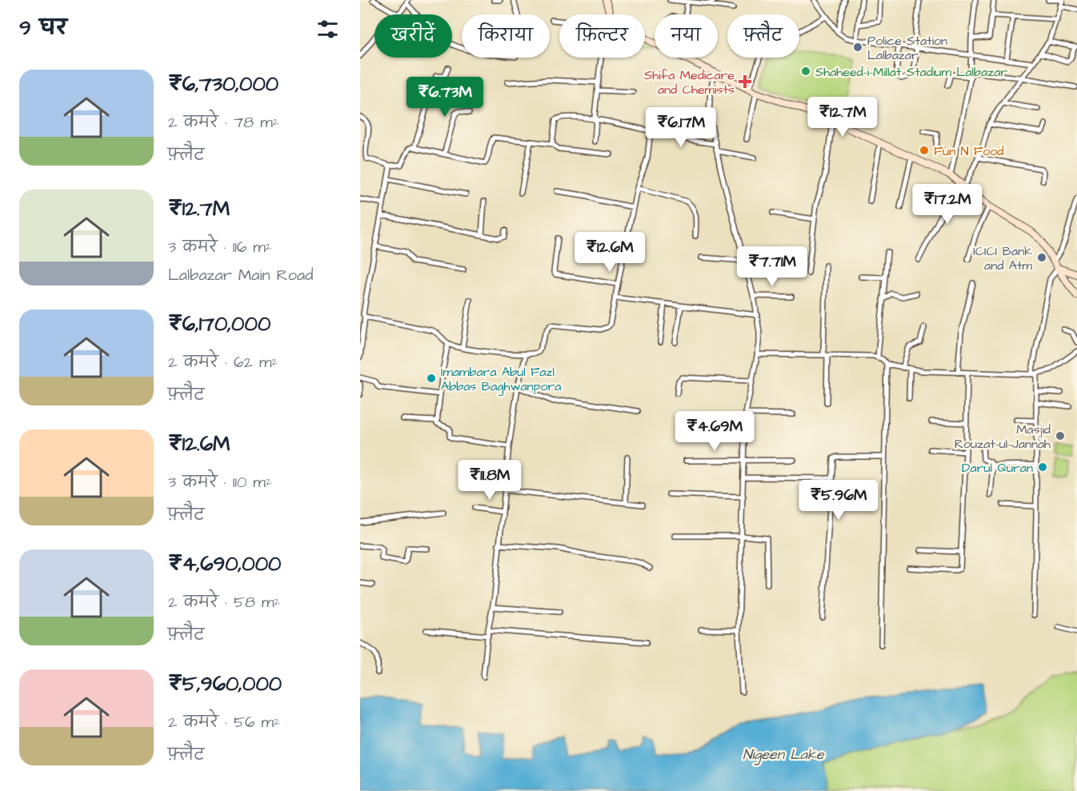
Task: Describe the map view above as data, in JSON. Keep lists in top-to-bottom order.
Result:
{
  "water": ["Nigeen Lake"],
  "places": {
    "other": [
      "Police Station Lalbazar",
      "Shaheed-i-Millat Stadium Lalbazar",
      "Fun N Food",
      "ICICI Bank and Atm",
      "Imambara Abul Fazl Abbas Baghwanpora",
      "Masjid Rouzat-ul-Jannah",
      "Darul Quran"
    ],
    "health": ["Shifa Medicare and Chemists"]
  },
  "page": {
    "heading": "9 घर",
    "chip": [
      "खरीदें",
      "किराया",
      "फ़िल्टर",
      "नया",
      "फ़्लैट"
    ],
    "list": [
      {
        "name": "₹6,730,000",
        "note": "2 कमरे · 78 m² · फ़्लैट"
      },
      {
        "name": "₹12.7M",
        "note": "3 कमरे · 116 m² · Lalbazar Main Road"
      },
      {
        "name": "₹6,170,000",
        "note": "2 कमरे · 62 m² · फ़्लैट"
      },
      {
        "name": "₹12.6M",
        "note": "3 कमरे · 110 m² · फ़्लैट"
      },
      {
        "name": "₹4,690,000",
        "note": "2 कमरे · 58 m² · फ़्लैट"
      },
      {
        "name": "₹5,960,000",
        "note": "2 कमरे · 56 m² · फ़्लैट"
      }
    ],
    "price": [
      "₹6.73M",
      "₹12.7M",
      "₹6.17M",
      "₹17.2M",
      "₹12.6M",
      "₹7.71M",
      "₹4.69M",
      "₹11.8M",
      "₹5.96M"
    ]
  }
}
